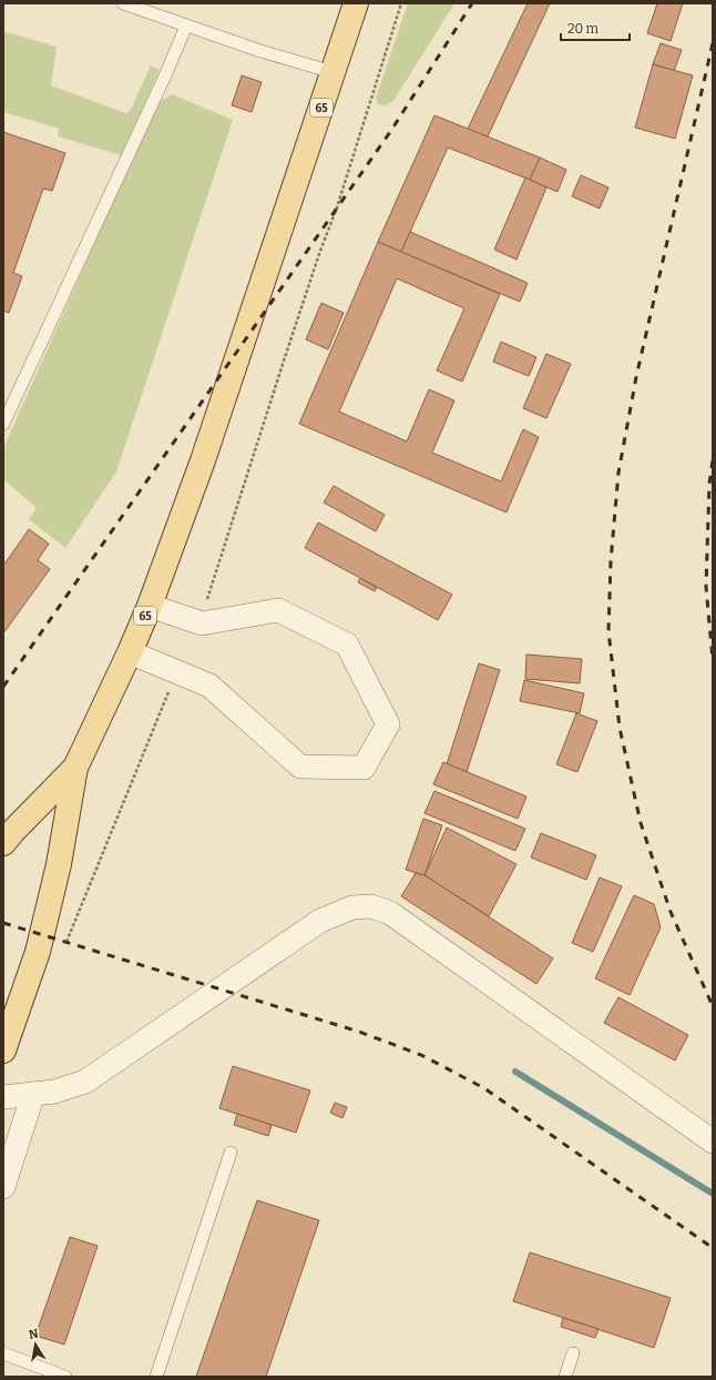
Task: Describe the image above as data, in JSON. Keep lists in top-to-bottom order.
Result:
{
  "streets": {
    "main road": ["65"]
  },
  "scale_bar": "20 m",
  "north": "top"
}
